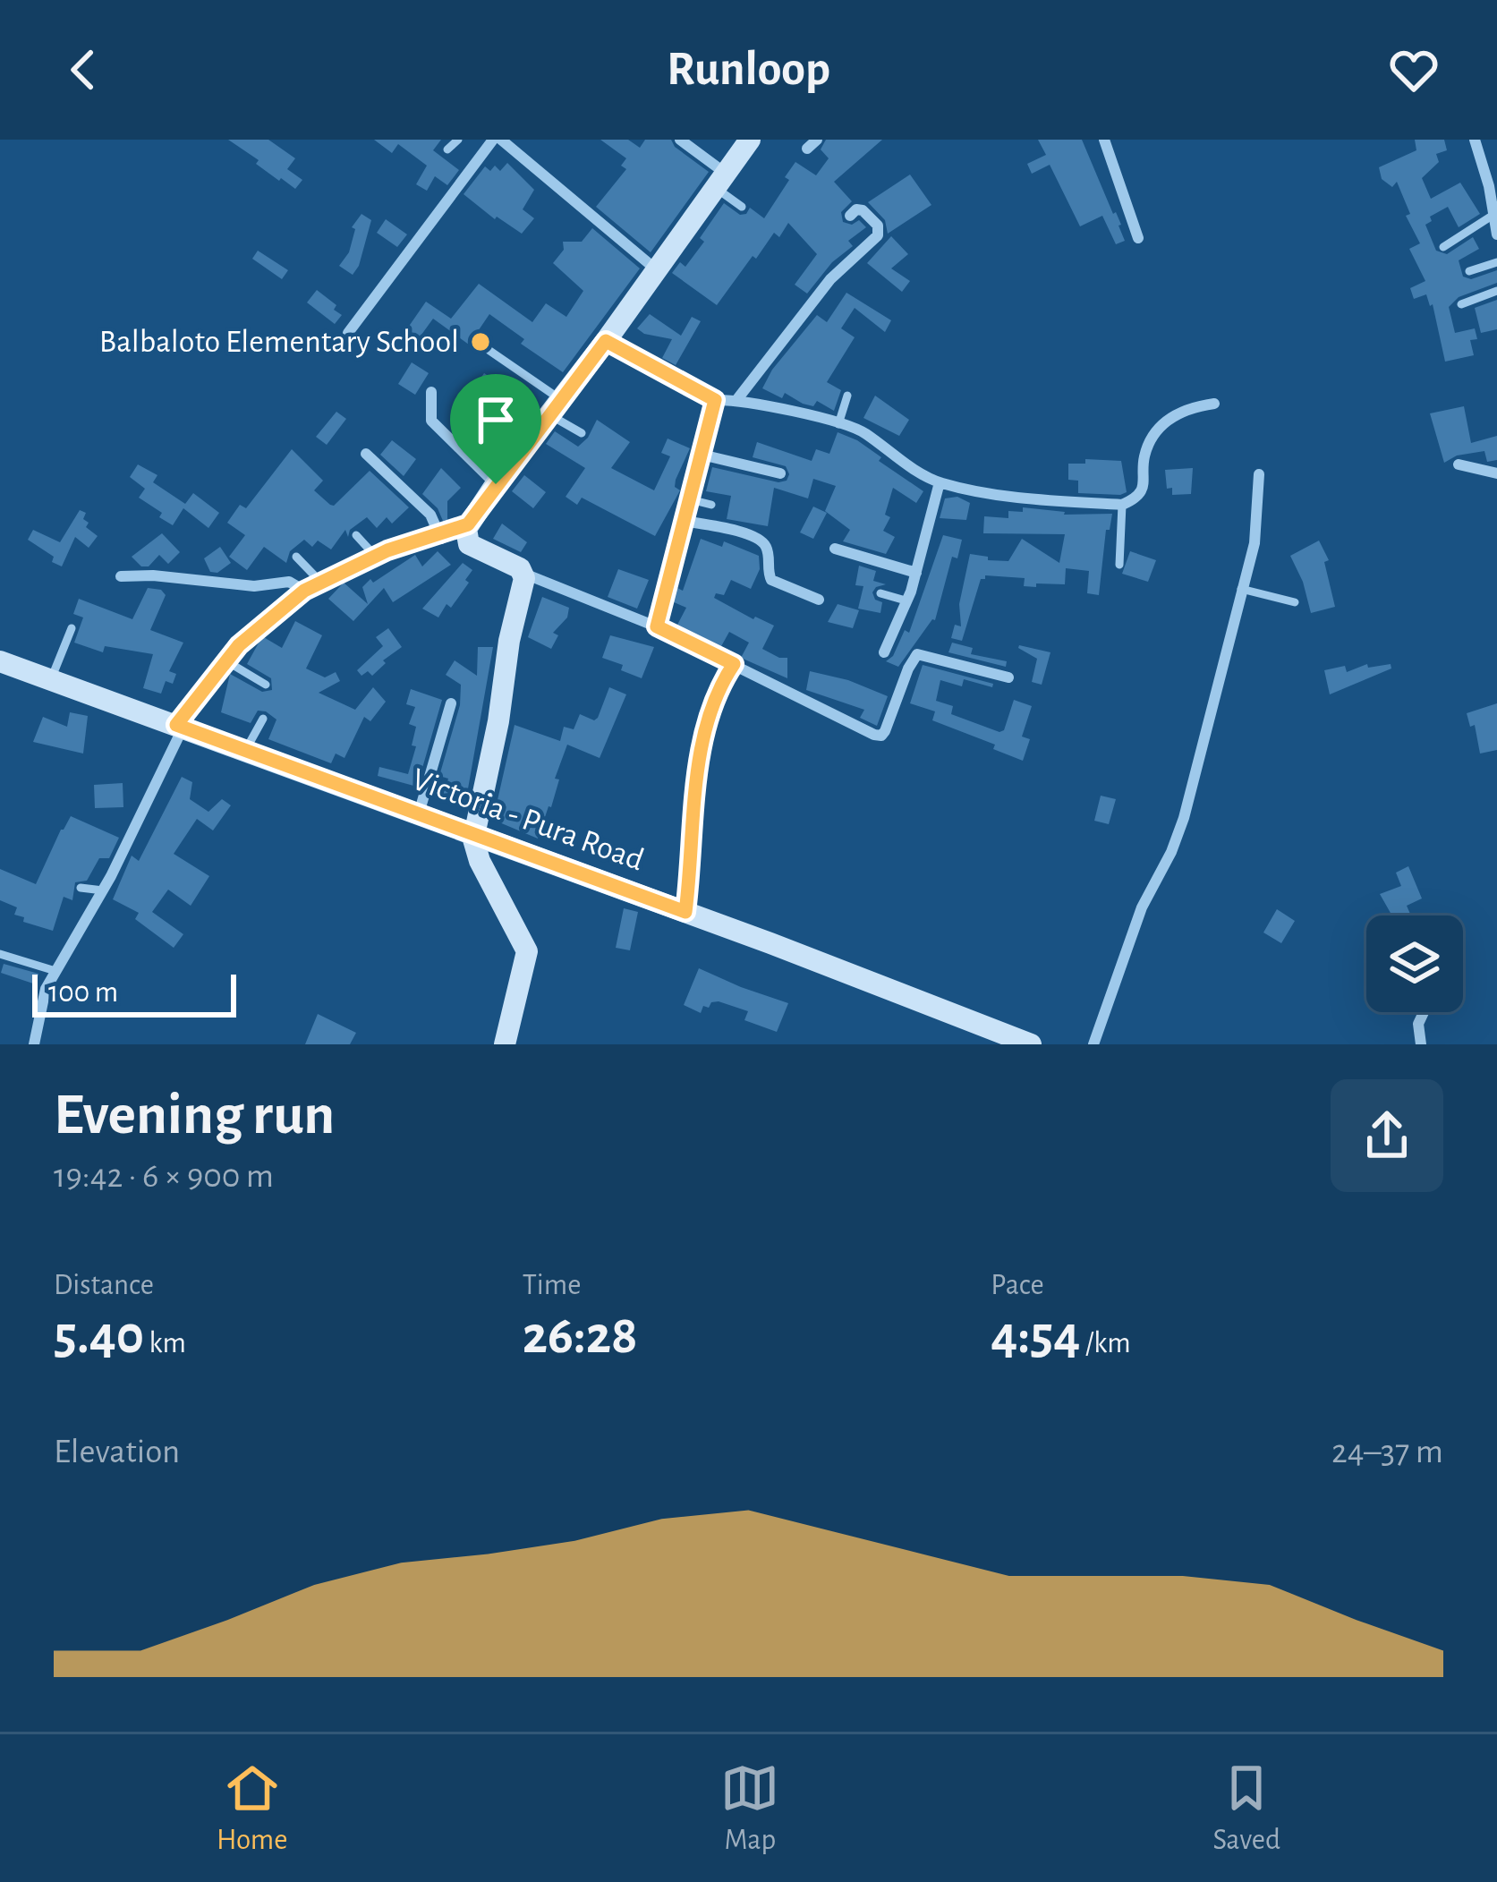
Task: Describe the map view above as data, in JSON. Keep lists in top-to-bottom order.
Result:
{
  "streets": {
    "main road": ["Victoria - Pura Road"]
  },
  "places": ["Balbaloto Elementary School"],
  "scale_bar": "100 m",
  "page": {
    "header": "Runloop",
    "scale": "100 m",
    "heading": ["Evening run", "19:42 · 6 × 900 m"],
    "stats": [
      ["Distance", "5.40 km"],
      ["Time", "26:28"],
      ["Pace", "4:54 /km"]
    ],
    "chart": ["Elevation", "24–37 m"],
    "tabs": ["Home", "Map", "Saved"]
  }
}
